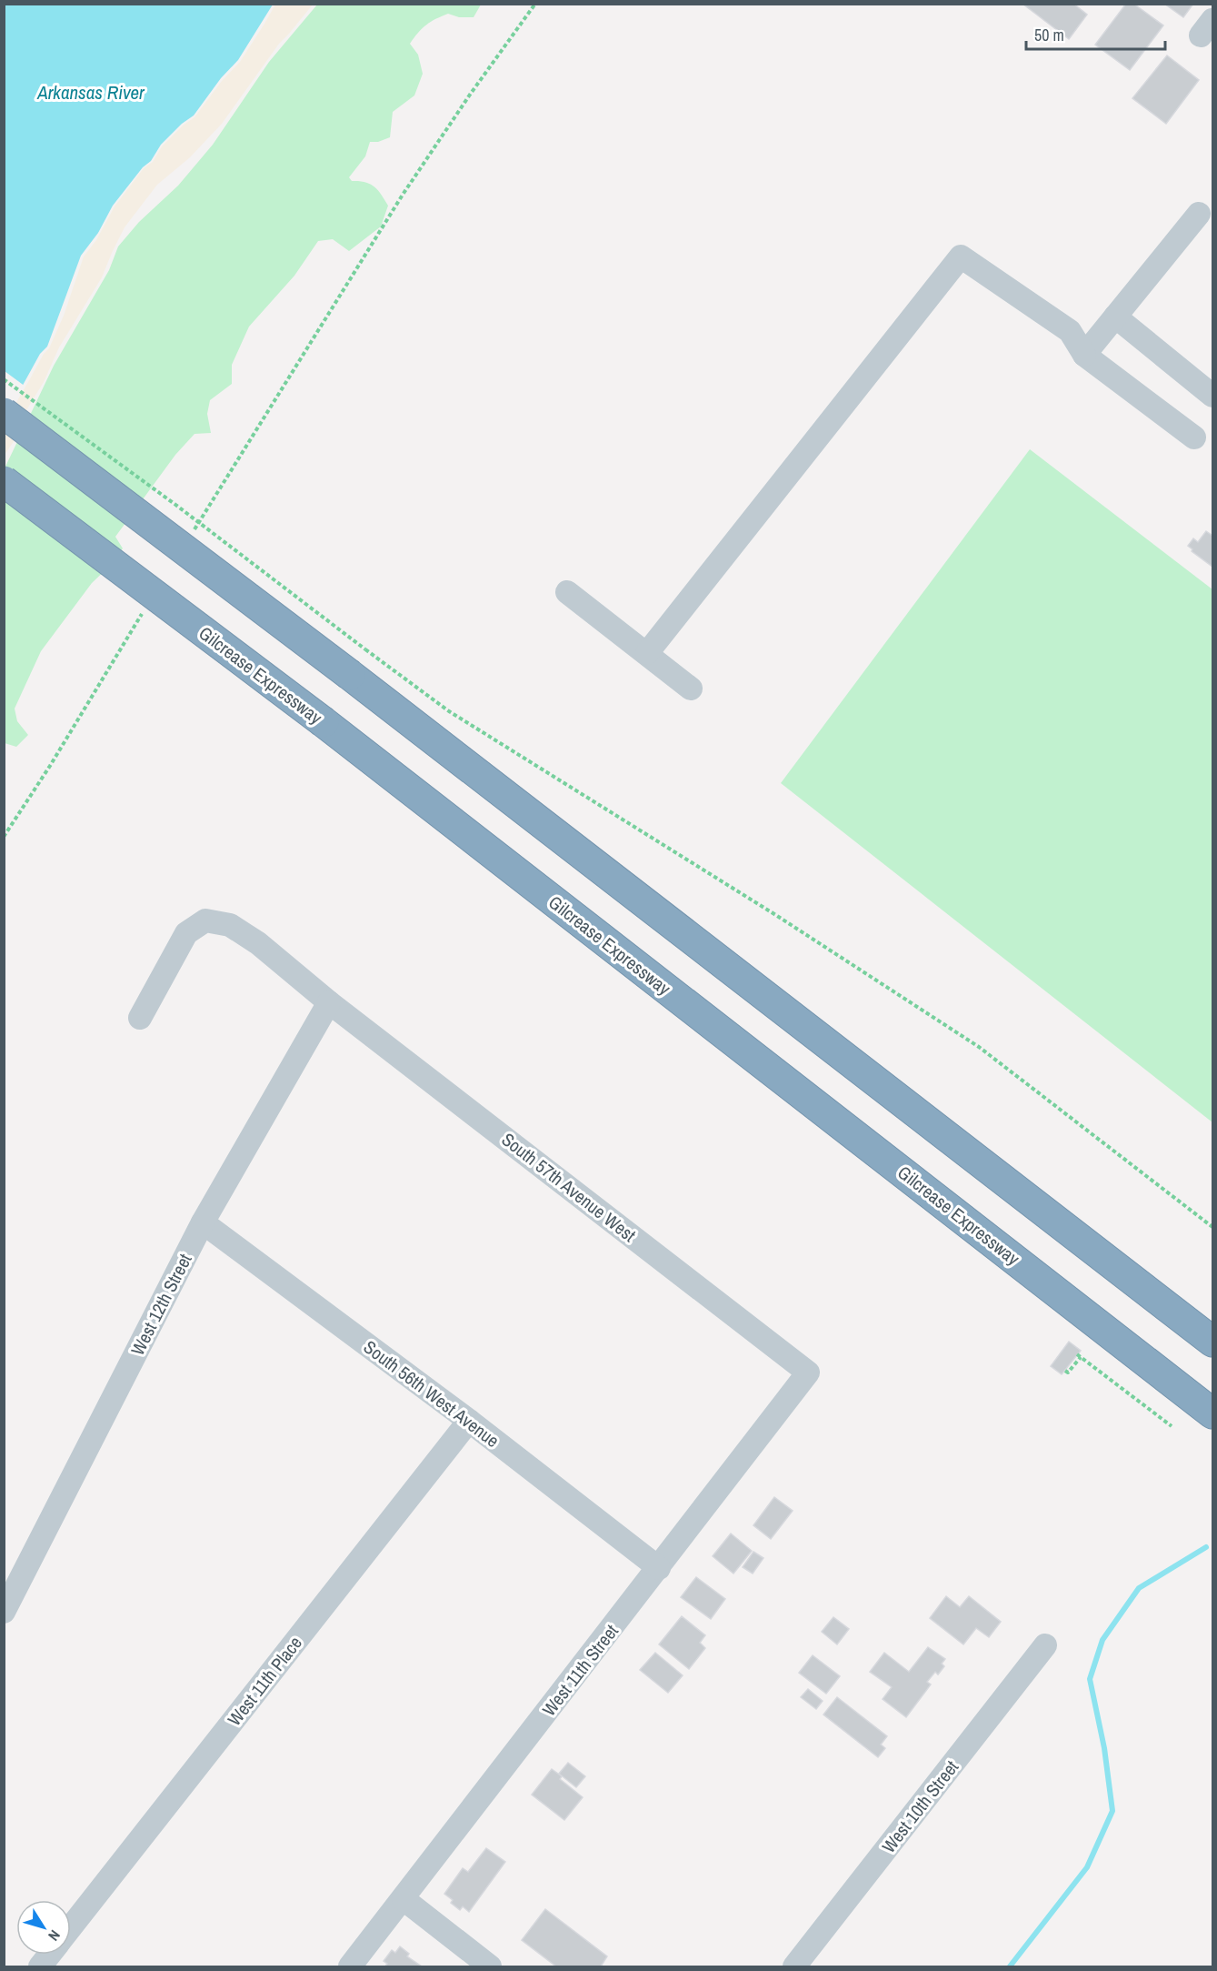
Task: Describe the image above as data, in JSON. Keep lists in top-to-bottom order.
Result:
{
  "streets": {
    "highway": ["Gilcrease Expressway"],
    "street": [
      "South 57th Avenue West",
      "West 12th Street",
      "South 56th West Avenue",
      "West 11th Street",
      "West 11th Place",
      "West 10th Street"
    ]
  },
  "crossings": [
    ["South 57th Avenue West", "West 12th Street"],
    ["South 57th Avenue West", "West 11th Street"],
    ["West 12th Street", "South 56th West Avenue"],
    ["South 56th West Avenue", "West 11th Street"],
    ["South 56th West Avenue", "West 11th Place"]
  ],
  "water": ["Arkansas River"],
  "scale_bar": "50 m",
  "north": "bottom right"
}
